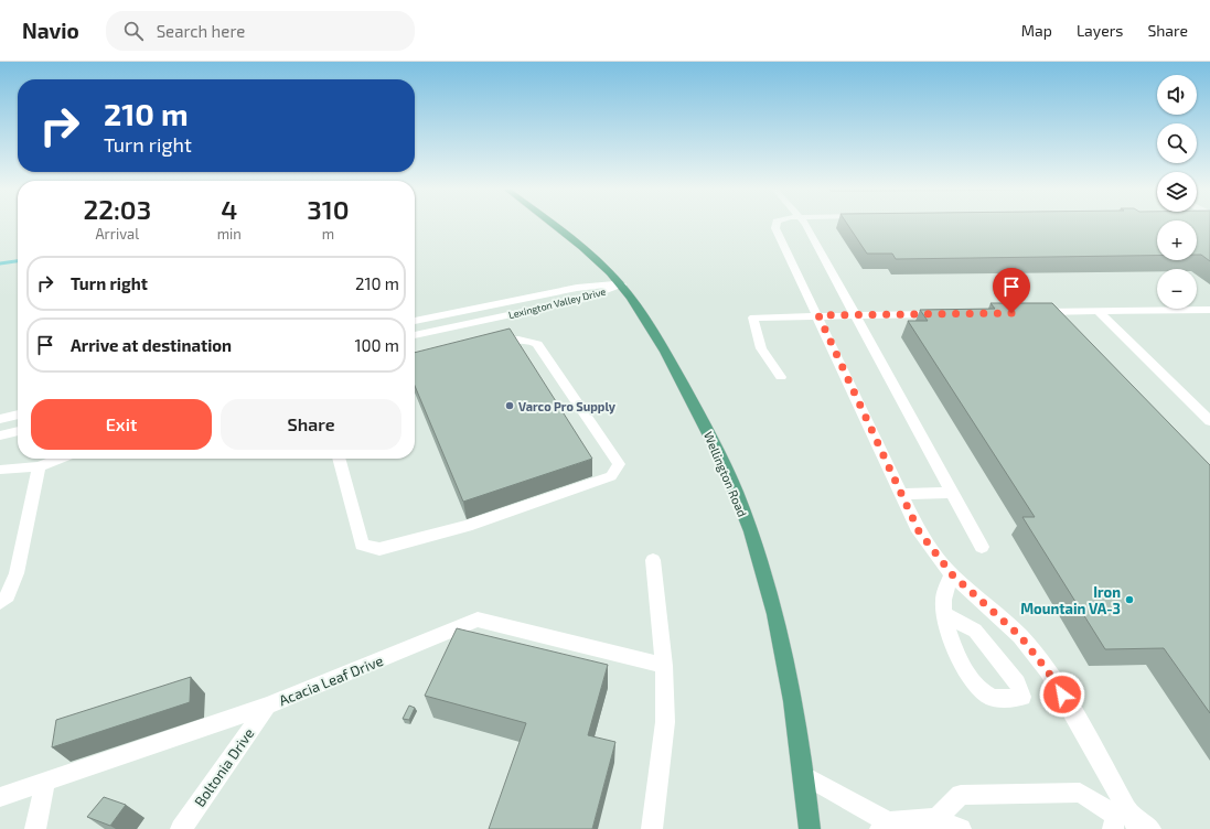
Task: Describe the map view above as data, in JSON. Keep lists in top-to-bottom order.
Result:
{
  "streets": {
    "main road": ["Wellington Road"],
    "street": ["Lexington Valley Drive", "Acacia Leaf Drive", "Boltonia Drive"]
  },
  "crossings": [
    ["Lexington Valley Drive", "Wellington Road"],
    ["Acacia Leaf Drive", "Boltonia Drive"]
  ],
  "places": ["Varco Pro Supply", "Iron Mountain VA-3"],
  "page": {
    "header": "Navio",
    "search": "Search here",
    "nav": ["Map", "Layers", "Share"],
    "map_buttons": ["+", "−"],
    "turn": ["210 m", "Turn right"],
    "eta": [
      "22:03",
      "Arrival",
      "4",
      "min",
      "310",
      "m"
    ],
    "list": [
      {
        "name": "Turn right",
        "value": "210 m"
      },
      {
        "name": "Arrive at destination",
        "value": "100 m"
      }
    ],
    "buttons": ["Exit", "Share"]
  }
}
